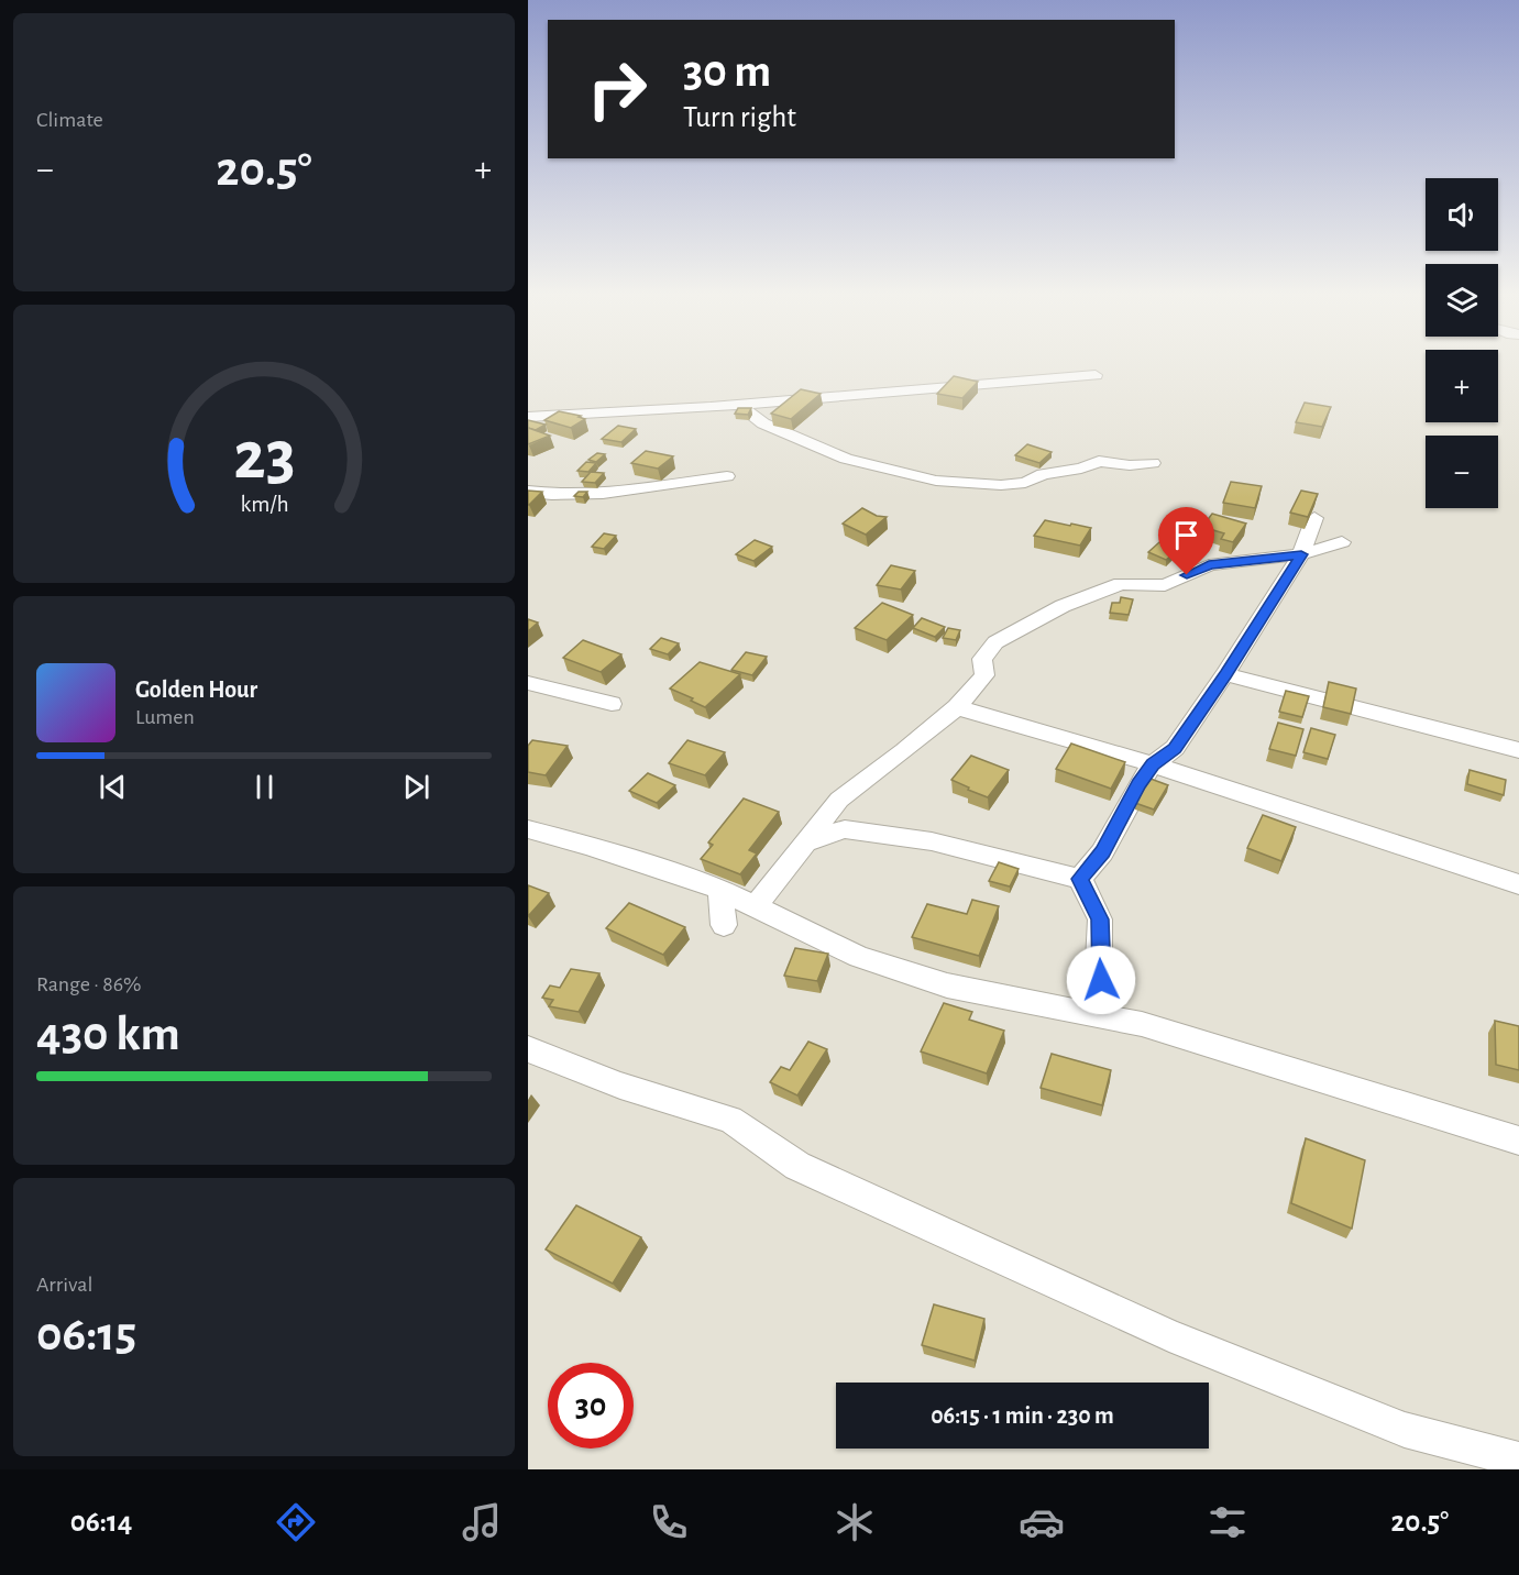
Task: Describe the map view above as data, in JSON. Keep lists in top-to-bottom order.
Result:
{
  "page": {
    "tile": [
      "Climate",
      ["Range · 86%", "430 km"],
      ["Arrival", "06:15"]
    ],
    "turn": ["30 m", "Turn right"],
    "heat": ["−", "20.5°", "+"],
    "map_buttons": ["+", "−"],
    "song": ["Golden Hour", "Lumen"],
    "limit": "30",
    "trip": "06:15 · 1 min · 230 m",
    "tabs": ["06:14", "20.5°"],
    "gauge": ["23", "km/h"]
  }
}
